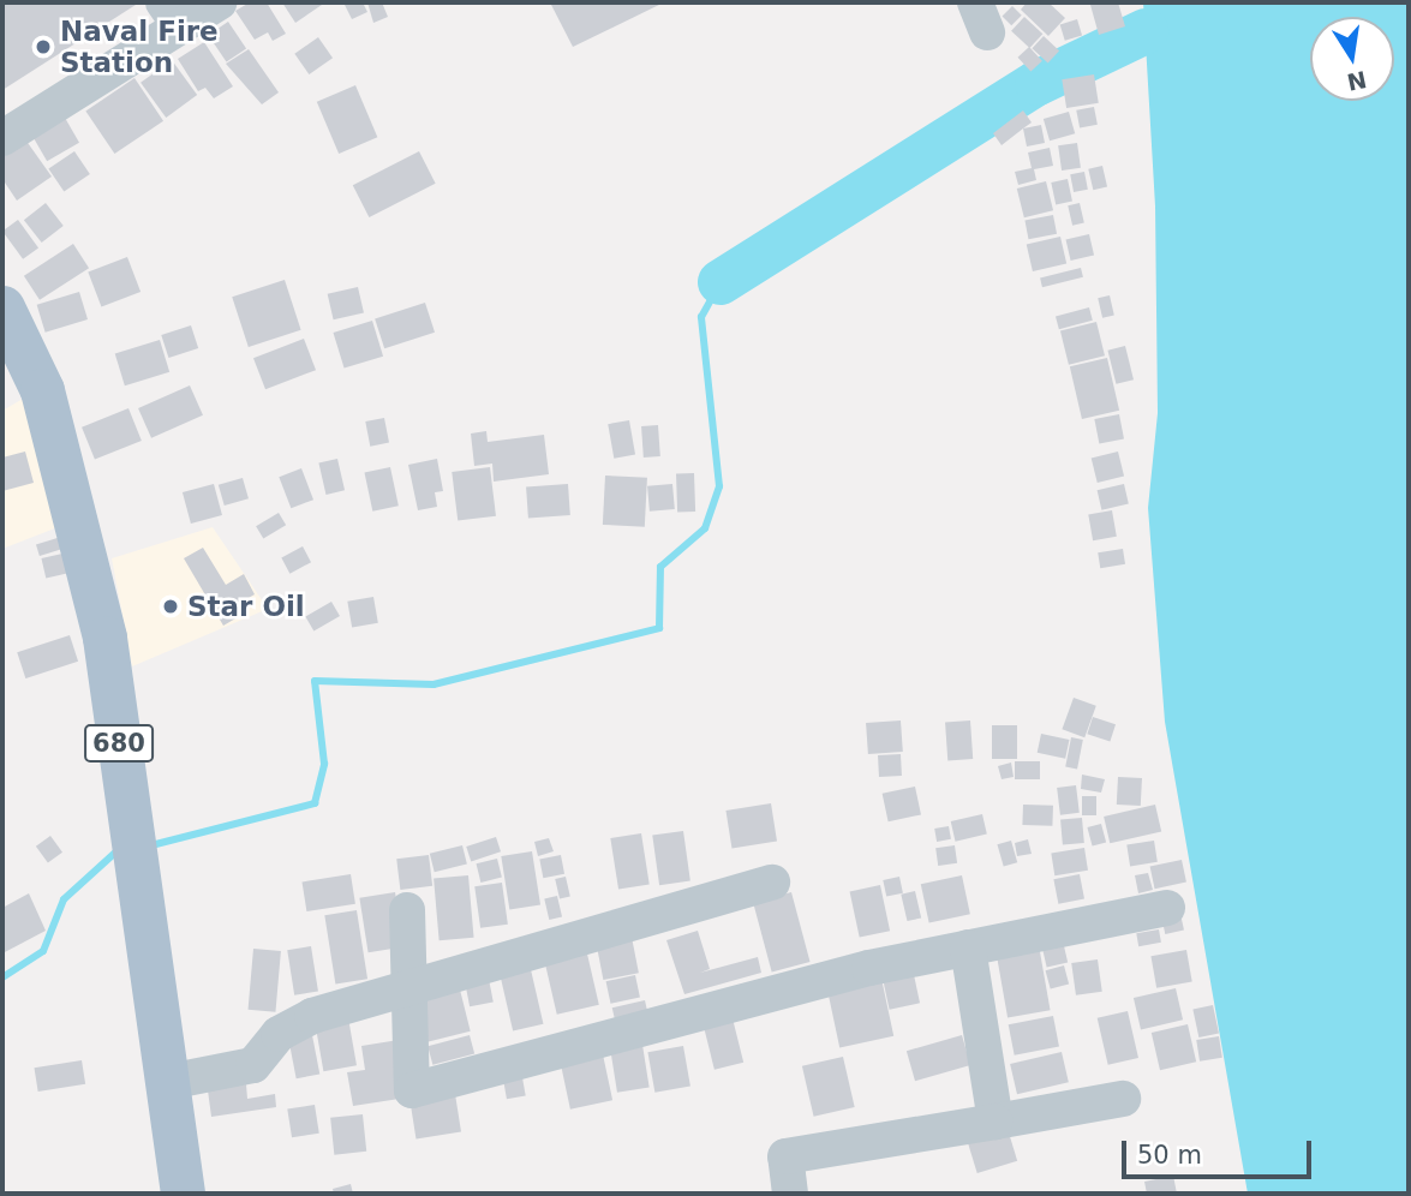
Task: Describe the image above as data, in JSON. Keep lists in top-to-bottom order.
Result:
{
  "streets": {
    "main road": ["680"]
  },
  "places": ["Naval Fire Station", "Star Oil"],
  "scale_bar": "50 m",
  "north": "bottom"
}
